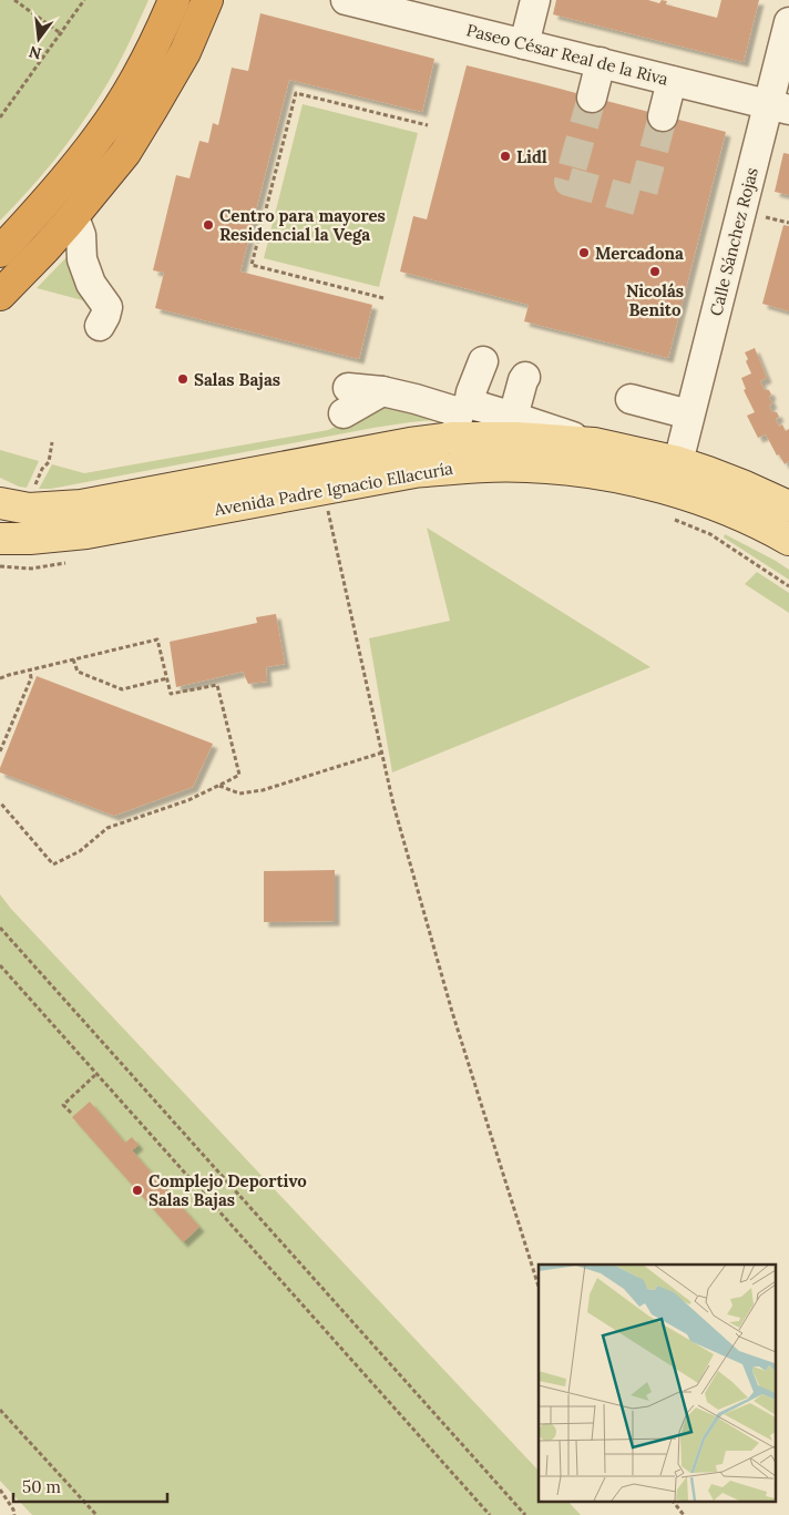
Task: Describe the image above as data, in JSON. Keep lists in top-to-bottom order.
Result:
{
  "streets": {
    "main road": ["Avenida Padre Ignacio Ellacuría"],
    "street": ["Paseo César Real de la Riva", "Calle Sánchez Rojas"]
  },
  "crossings": [
    ["Paseo César Real de la Riva", "Calle Sánchez Rojas"],
    ["Calle Sánchez Rojas", "Avenida Padre Ignacio Ellacuría"]
  ],
  "places": [
    "Lidl",
    "Centro para mayores Residencial la Vega",
    "Mercadona",
    "Nicolás Benito",
    "Salas Bajas",
    "Complejo Deportivo Salas Bajas"
  ],
  "scale_bar": "50 m",
  "north": "bottom"
}
